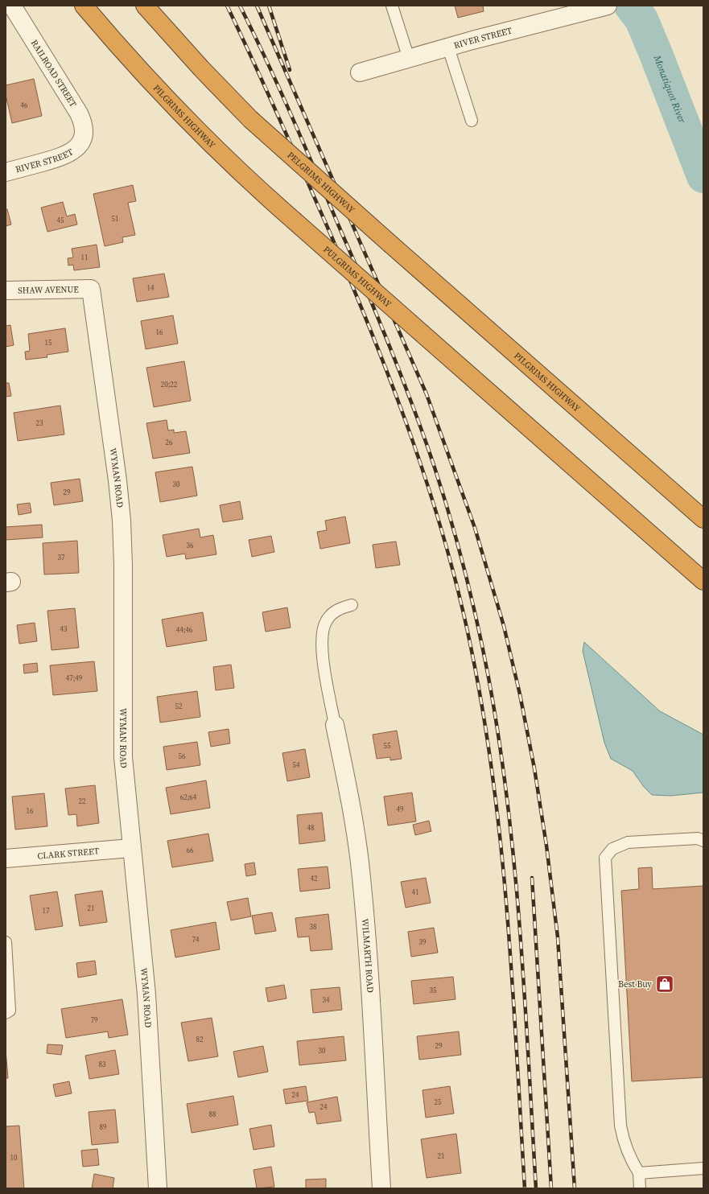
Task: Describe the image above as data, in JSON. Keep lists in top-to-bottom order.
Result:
{
  "streets": {
    "highway": ["PILGRIMS HIGHWAY", "PELGRIMS HIGHWAY", "PULGRIMS HIGHWAY"],
    "street": [
      "RIVER STREET",
      "RAILROAD STREET",
      "SHAW AVENUE",
      "WYMAN ROAD",
      "CLARK STREET",
      "WILMARTH ROAD"
    ]
  },
  "crossings": [
    ["RIVER STREET", "RAILROAD STREET"],
    ["PILGRIMS HIGHWAY", "PELGRIMS HIGHWAY"],
    ["PILGRIMS HIGHWAY", "PULGRIMS HIGHWAY"],
    ["SHAW AVENUE", "WYMAN ROAD"],
    ["WYMAN ROAD", "CLARK STREET"]
  ],
  "water": ["Monatiquot River"],
  "places": {
    "shop": ["Best Buy"]
  },
  "house_numbers": [
    "46",
    "51",
    "45",
    "11",
    "14",
    "16",
    "15",
    "20;22",
    "23",
    "26",
    "30",
    "29",
    "36",
    "37",
    "43",
    "44;46",
    "47;49",
    "52",
    "55",
    "56",
    "54",
    "62;64",
    "22",
    "49",
    "16",
    "48",
    "66",
    "42",
    "41",
    "21",
    "17",
    "38",
    "74",
    "39",
    "35",
    "34",
    "79",
    "82",
    "29",
    "30",
    "83",
    "24",
    "25",
    "24",
    "88",
    "89",
    "21",
    "10"
  ]
}
